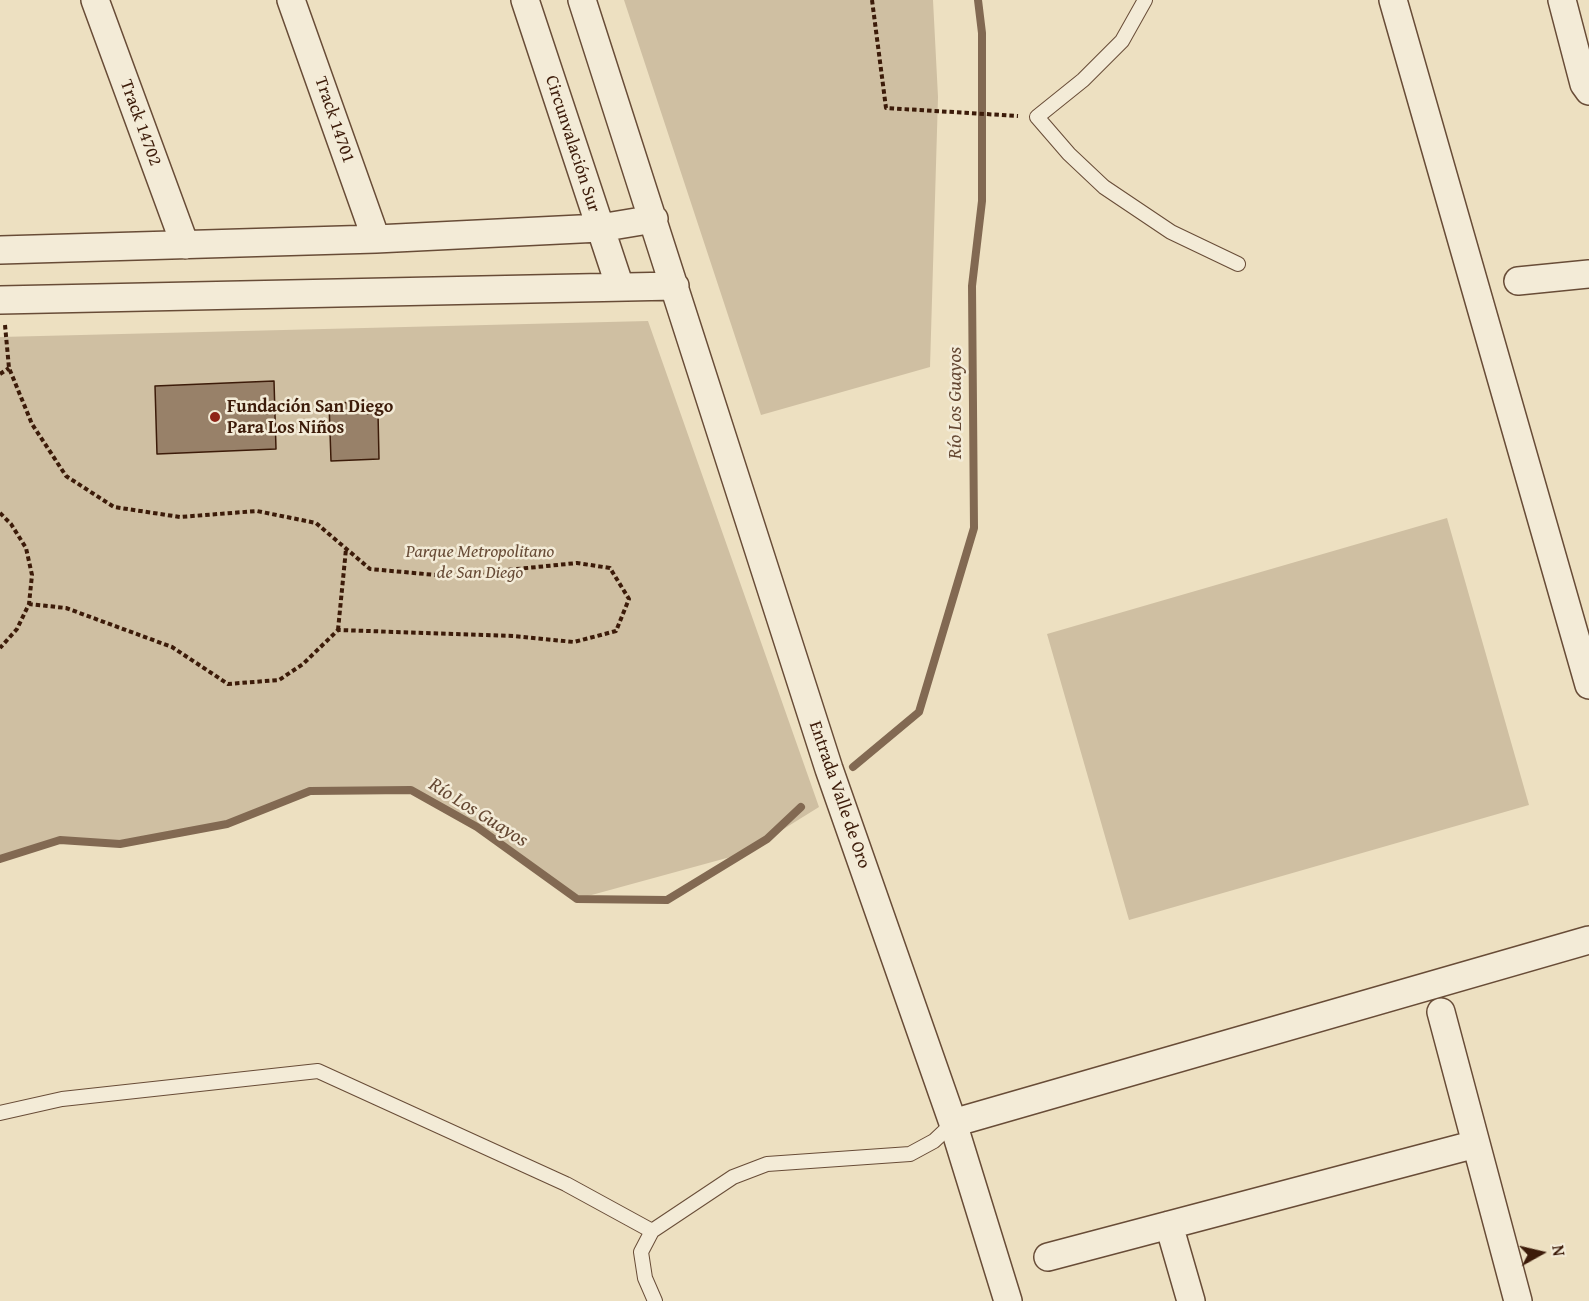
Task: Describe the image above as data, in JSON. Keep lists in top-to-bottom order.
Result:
{
  "streets": {
    "street": [
      "Track 14701",
      "Track 14702",
      "Circunvalación Sur",
      "Entrada Valle de Oro"
    ]
  },
  "water": ["Río Los Guayos"],
  "parks": ["Parque Metropolitano de San Diego"],
  "places": ["Fundación San Diego Para Los Niños"],
  "north": "right"
}
